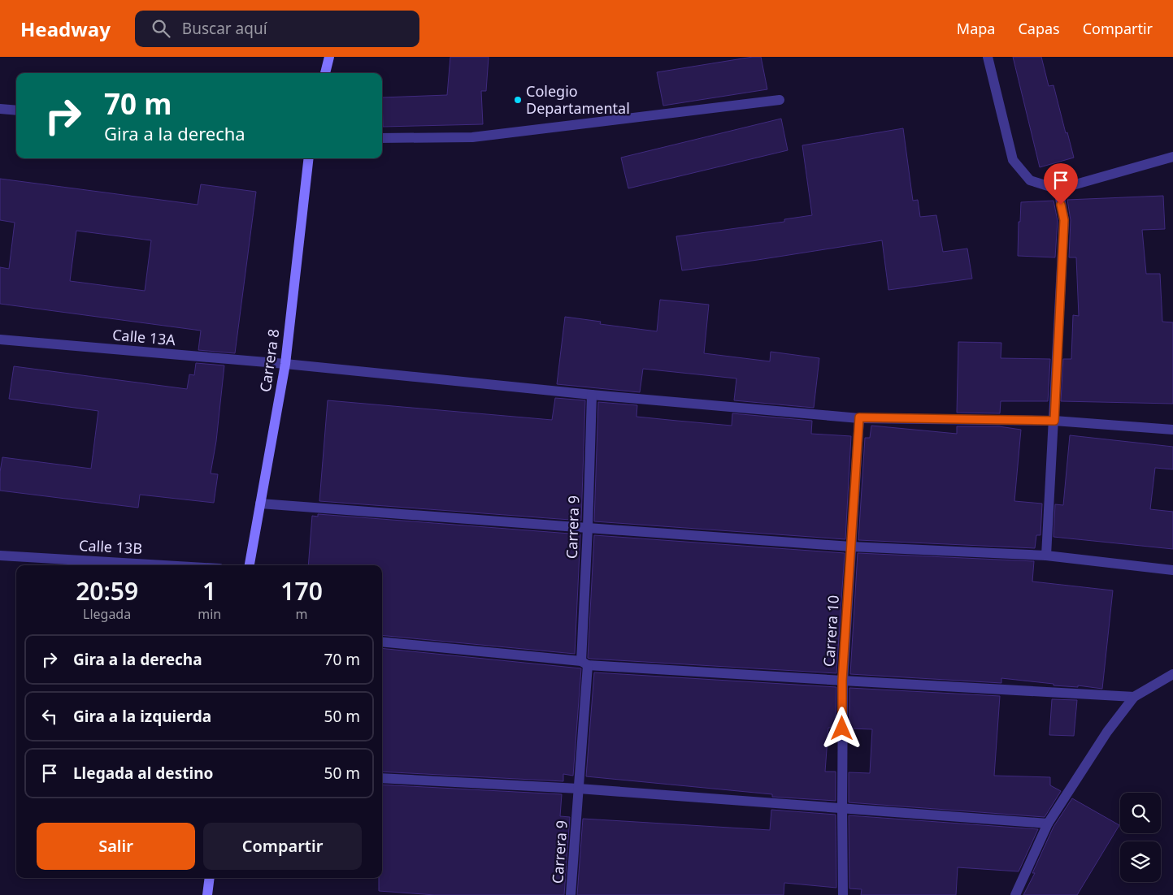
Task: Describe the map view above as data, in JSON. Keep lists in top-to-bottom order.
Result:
{
  "streets": {
    "street": [
      "Calle 13A",
      "Carrera 8",
      "Carrera 9",
      "Calle 13B",
      "Carrera 10"
    ]
  },
  "crossings": [
    ["Calle 13A", "Carrera 8"],
    ["Calle 13A", "Carrera 9"],
    ["Calle 13A", "Carrera 10"]
  ],
  "places": ["Colegio Departamental"],
  "page": {
    "header": "Headway",
    "search": "Buscar aquí",
    "nav": ["Mapa", "Capas", "Compartir"],
    "turn": ["70 m", "Gira a la derecha"],
    "eta": [
      "20:59",
      "Llegada",
      "1",
      "min",
      "170",
      "m"
    ],
    "list": [
      {
        "name": "Gira a la derecha",
        "value": "70 m"
      },
      {
        "name": "Gira a la izquierda",
        "value": "50 m"
      },
      {
        "name": "Llegada al destino",
        "value": "50 m"
      }
    ],
    "buttons": ["Salir", "Compartir"]
  }
}
